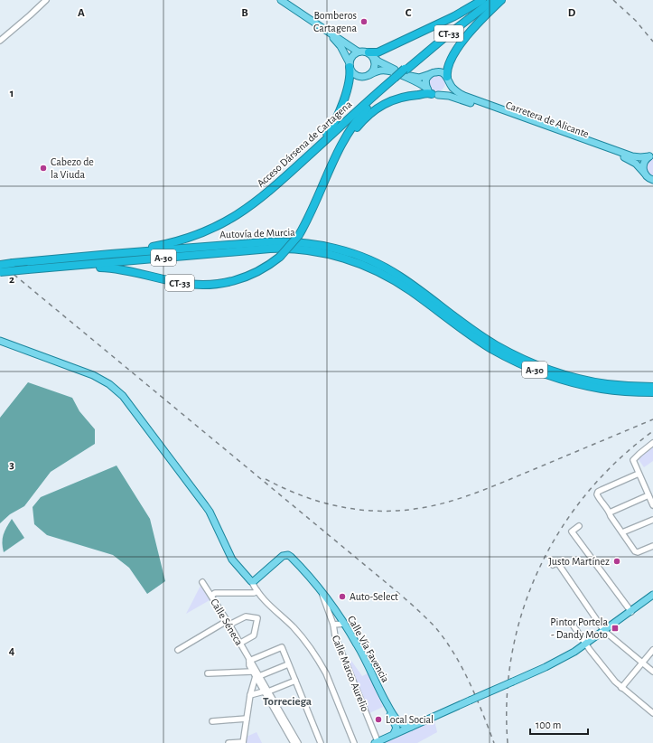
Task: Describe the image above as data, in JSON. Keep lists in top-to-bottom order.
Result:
{
  "streets": {
    "highway": [
      "CT-33",
      "Acceso Dársena de Cartagena",
      "Autovía de Murcia",
      "A-30"
    ],
    "main road": ["Carretera de Alicante", "Calle Vía Favencia"],
    "street": ["Calle Séneca", "Calle Marco Aurelio"]
  },
  "crossings": [
    ["Acceso Dársena de Cartagena", "Autovía de Murcia"],
    ["Calle Vía Favencia", "Calle Marco Aurelio"]
  ],
  "districts": ["Torreciega"],
  "places": {
    "other": [
      "Bomberos Cartagena",
      "Cabezo de la Viuda",
      "Justo Martínez",
      "Auto-Select",
      "Local Social"
    ],
    "transit": ["Pintor Portela - Dandy Moto"]
  },
  "scale_bar": "100 m",
  "grid": {
    "columns": [
      "A",
      "B",
      "C",
      "D"
    ],
    "rows": [
      "1",
      "2",
      "3",
      "4"
    ]
  }
}
